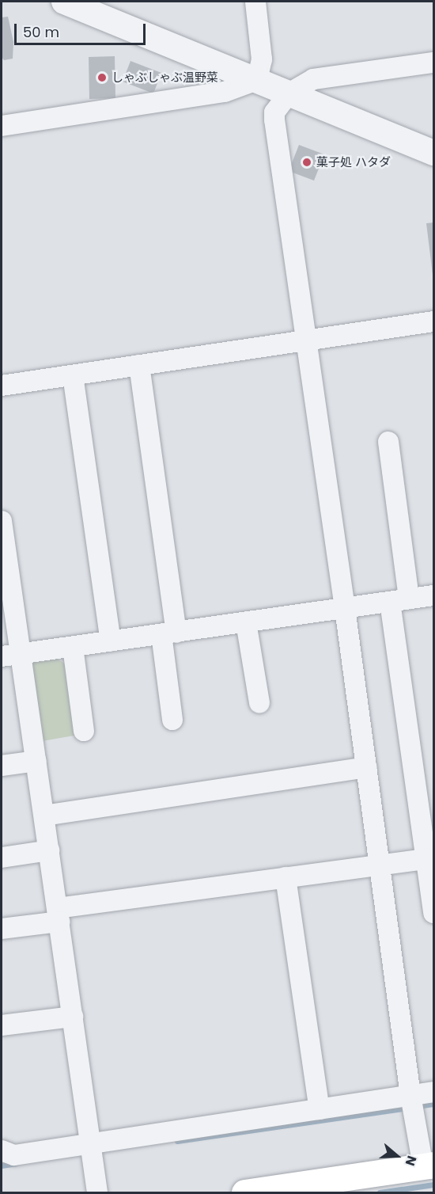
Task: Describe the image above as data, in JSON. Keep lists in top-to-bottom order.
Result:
{
  "places": ["しゃぶしゃぶ温野菜", "菓子処 ハタダ"],
  "scale_bar": "50 m",
  "north": "right"
}
